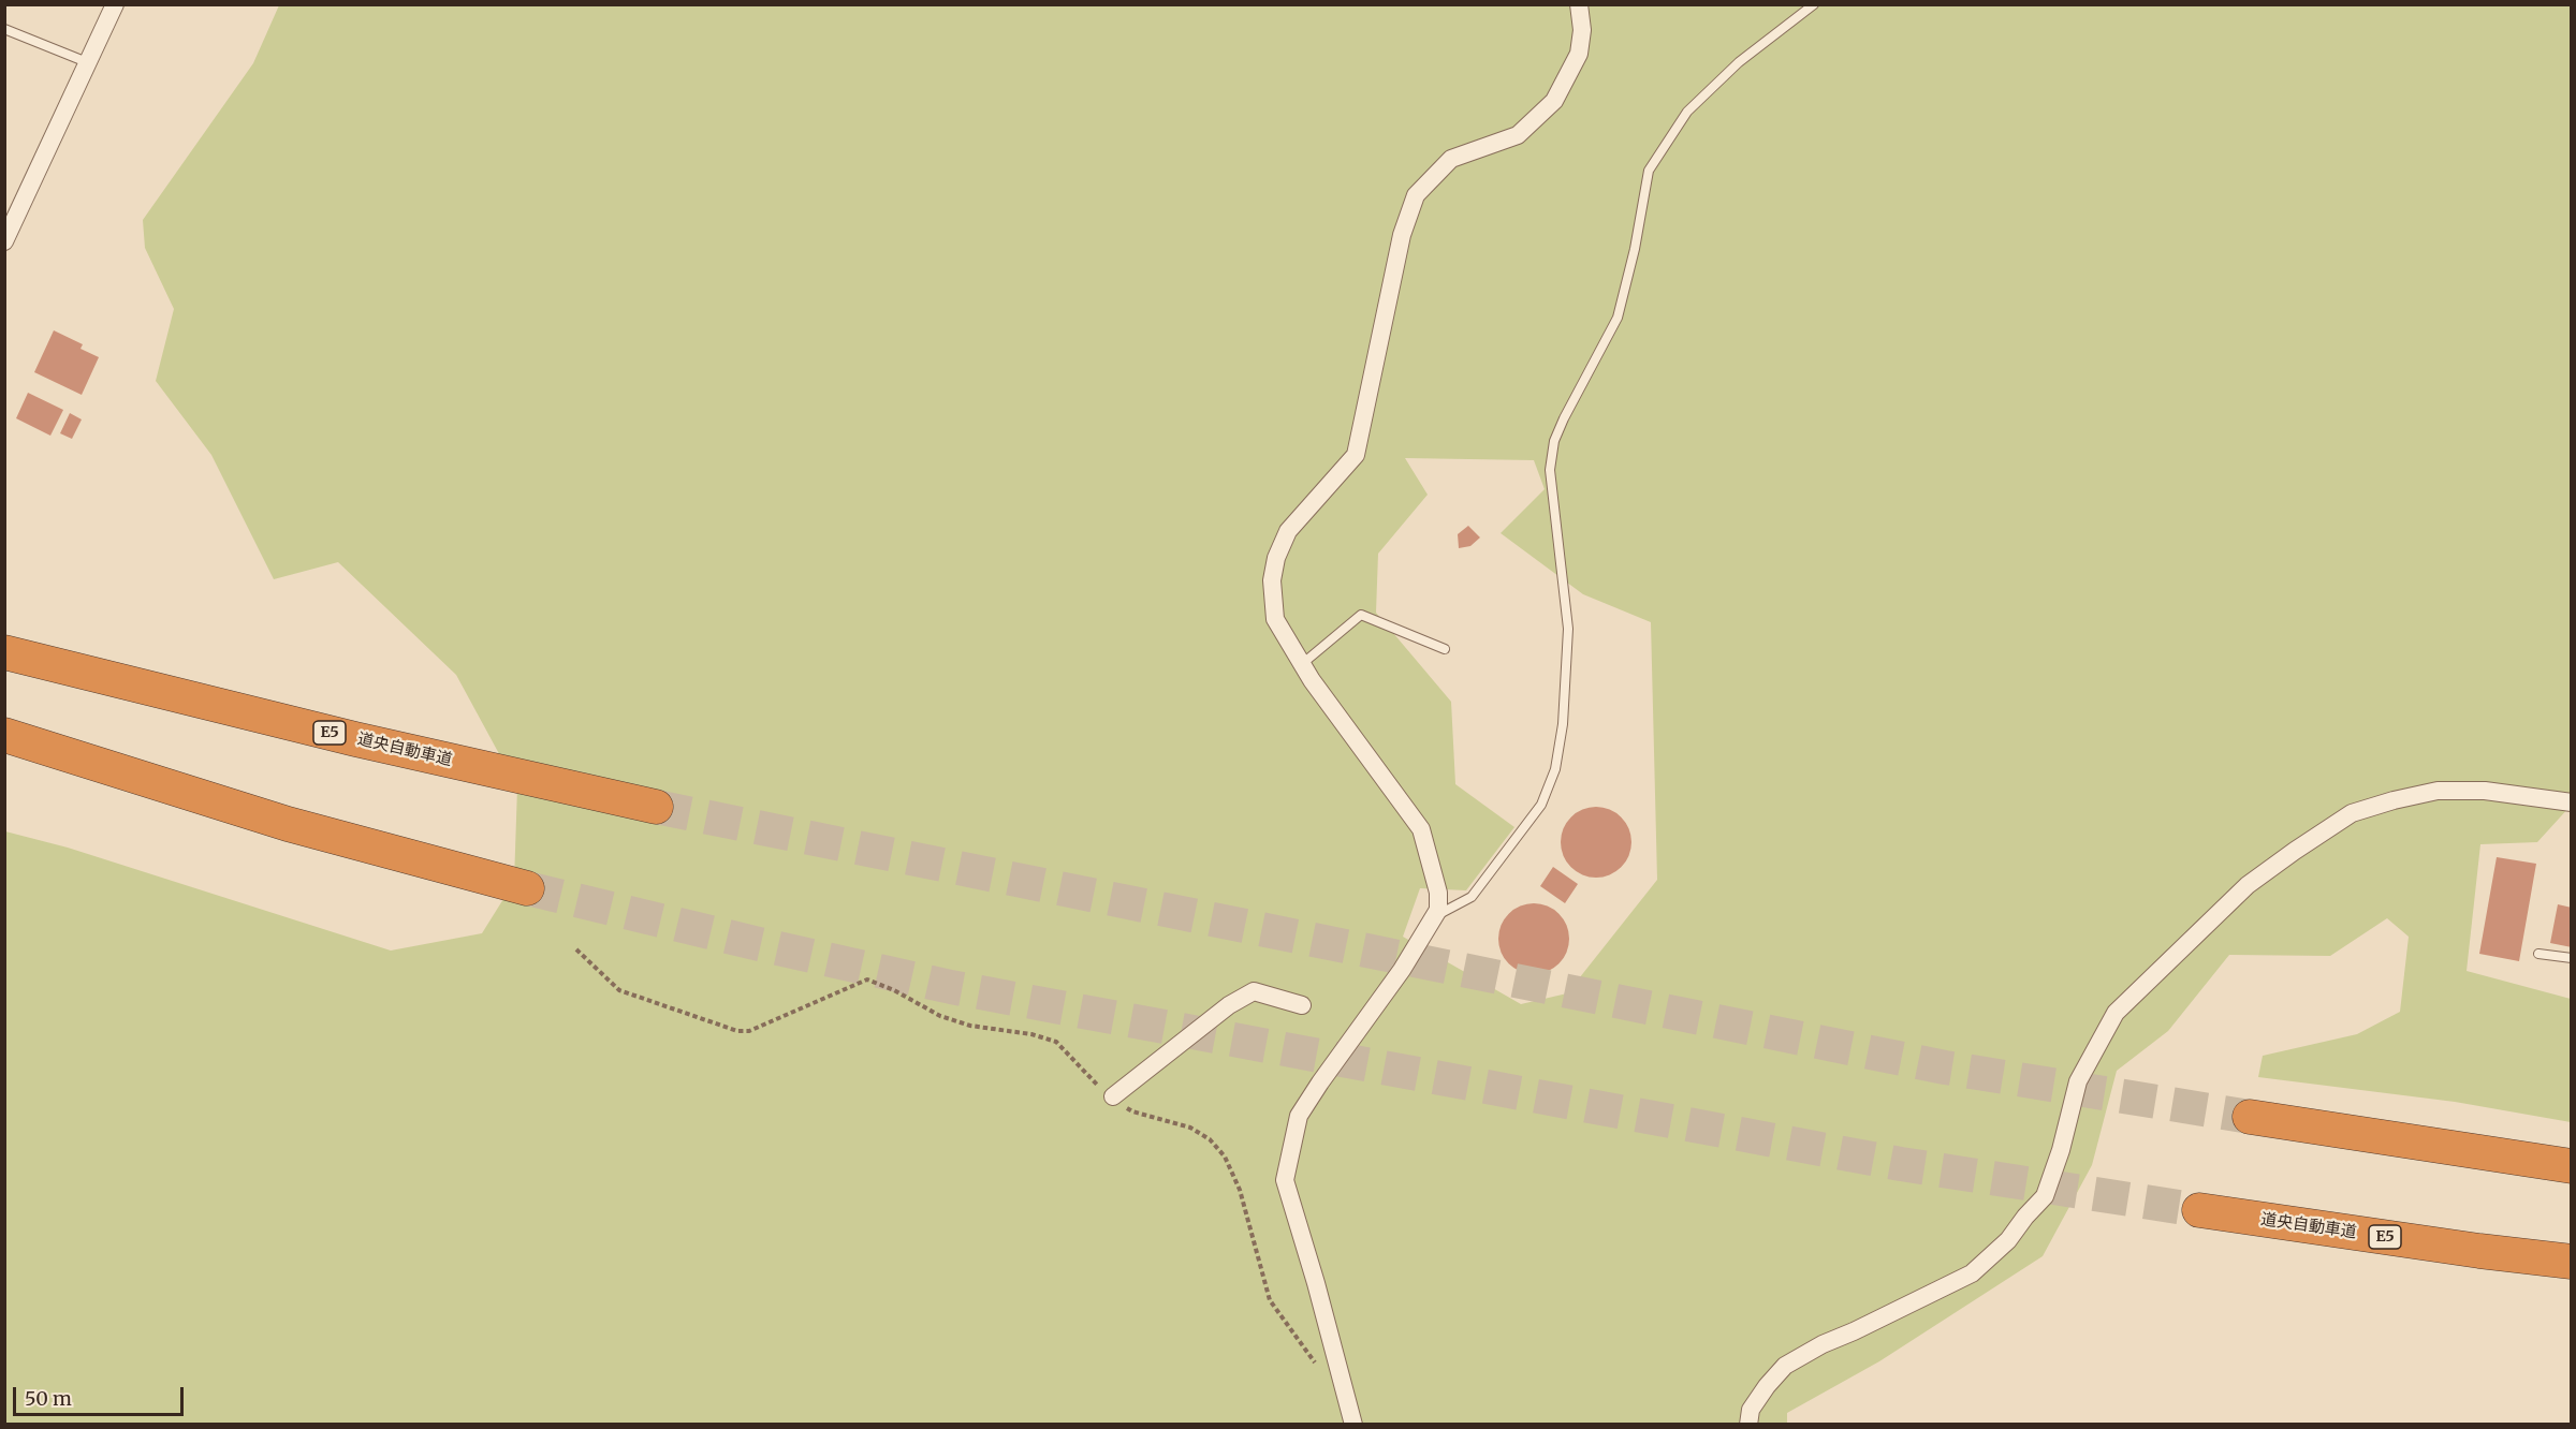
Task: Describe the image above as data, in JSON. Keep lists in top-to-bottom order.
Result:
{
  "streets": {
    "highway": ["E5", "道央自動車道"]
  },
  "scale_bar": "50 m"
}
